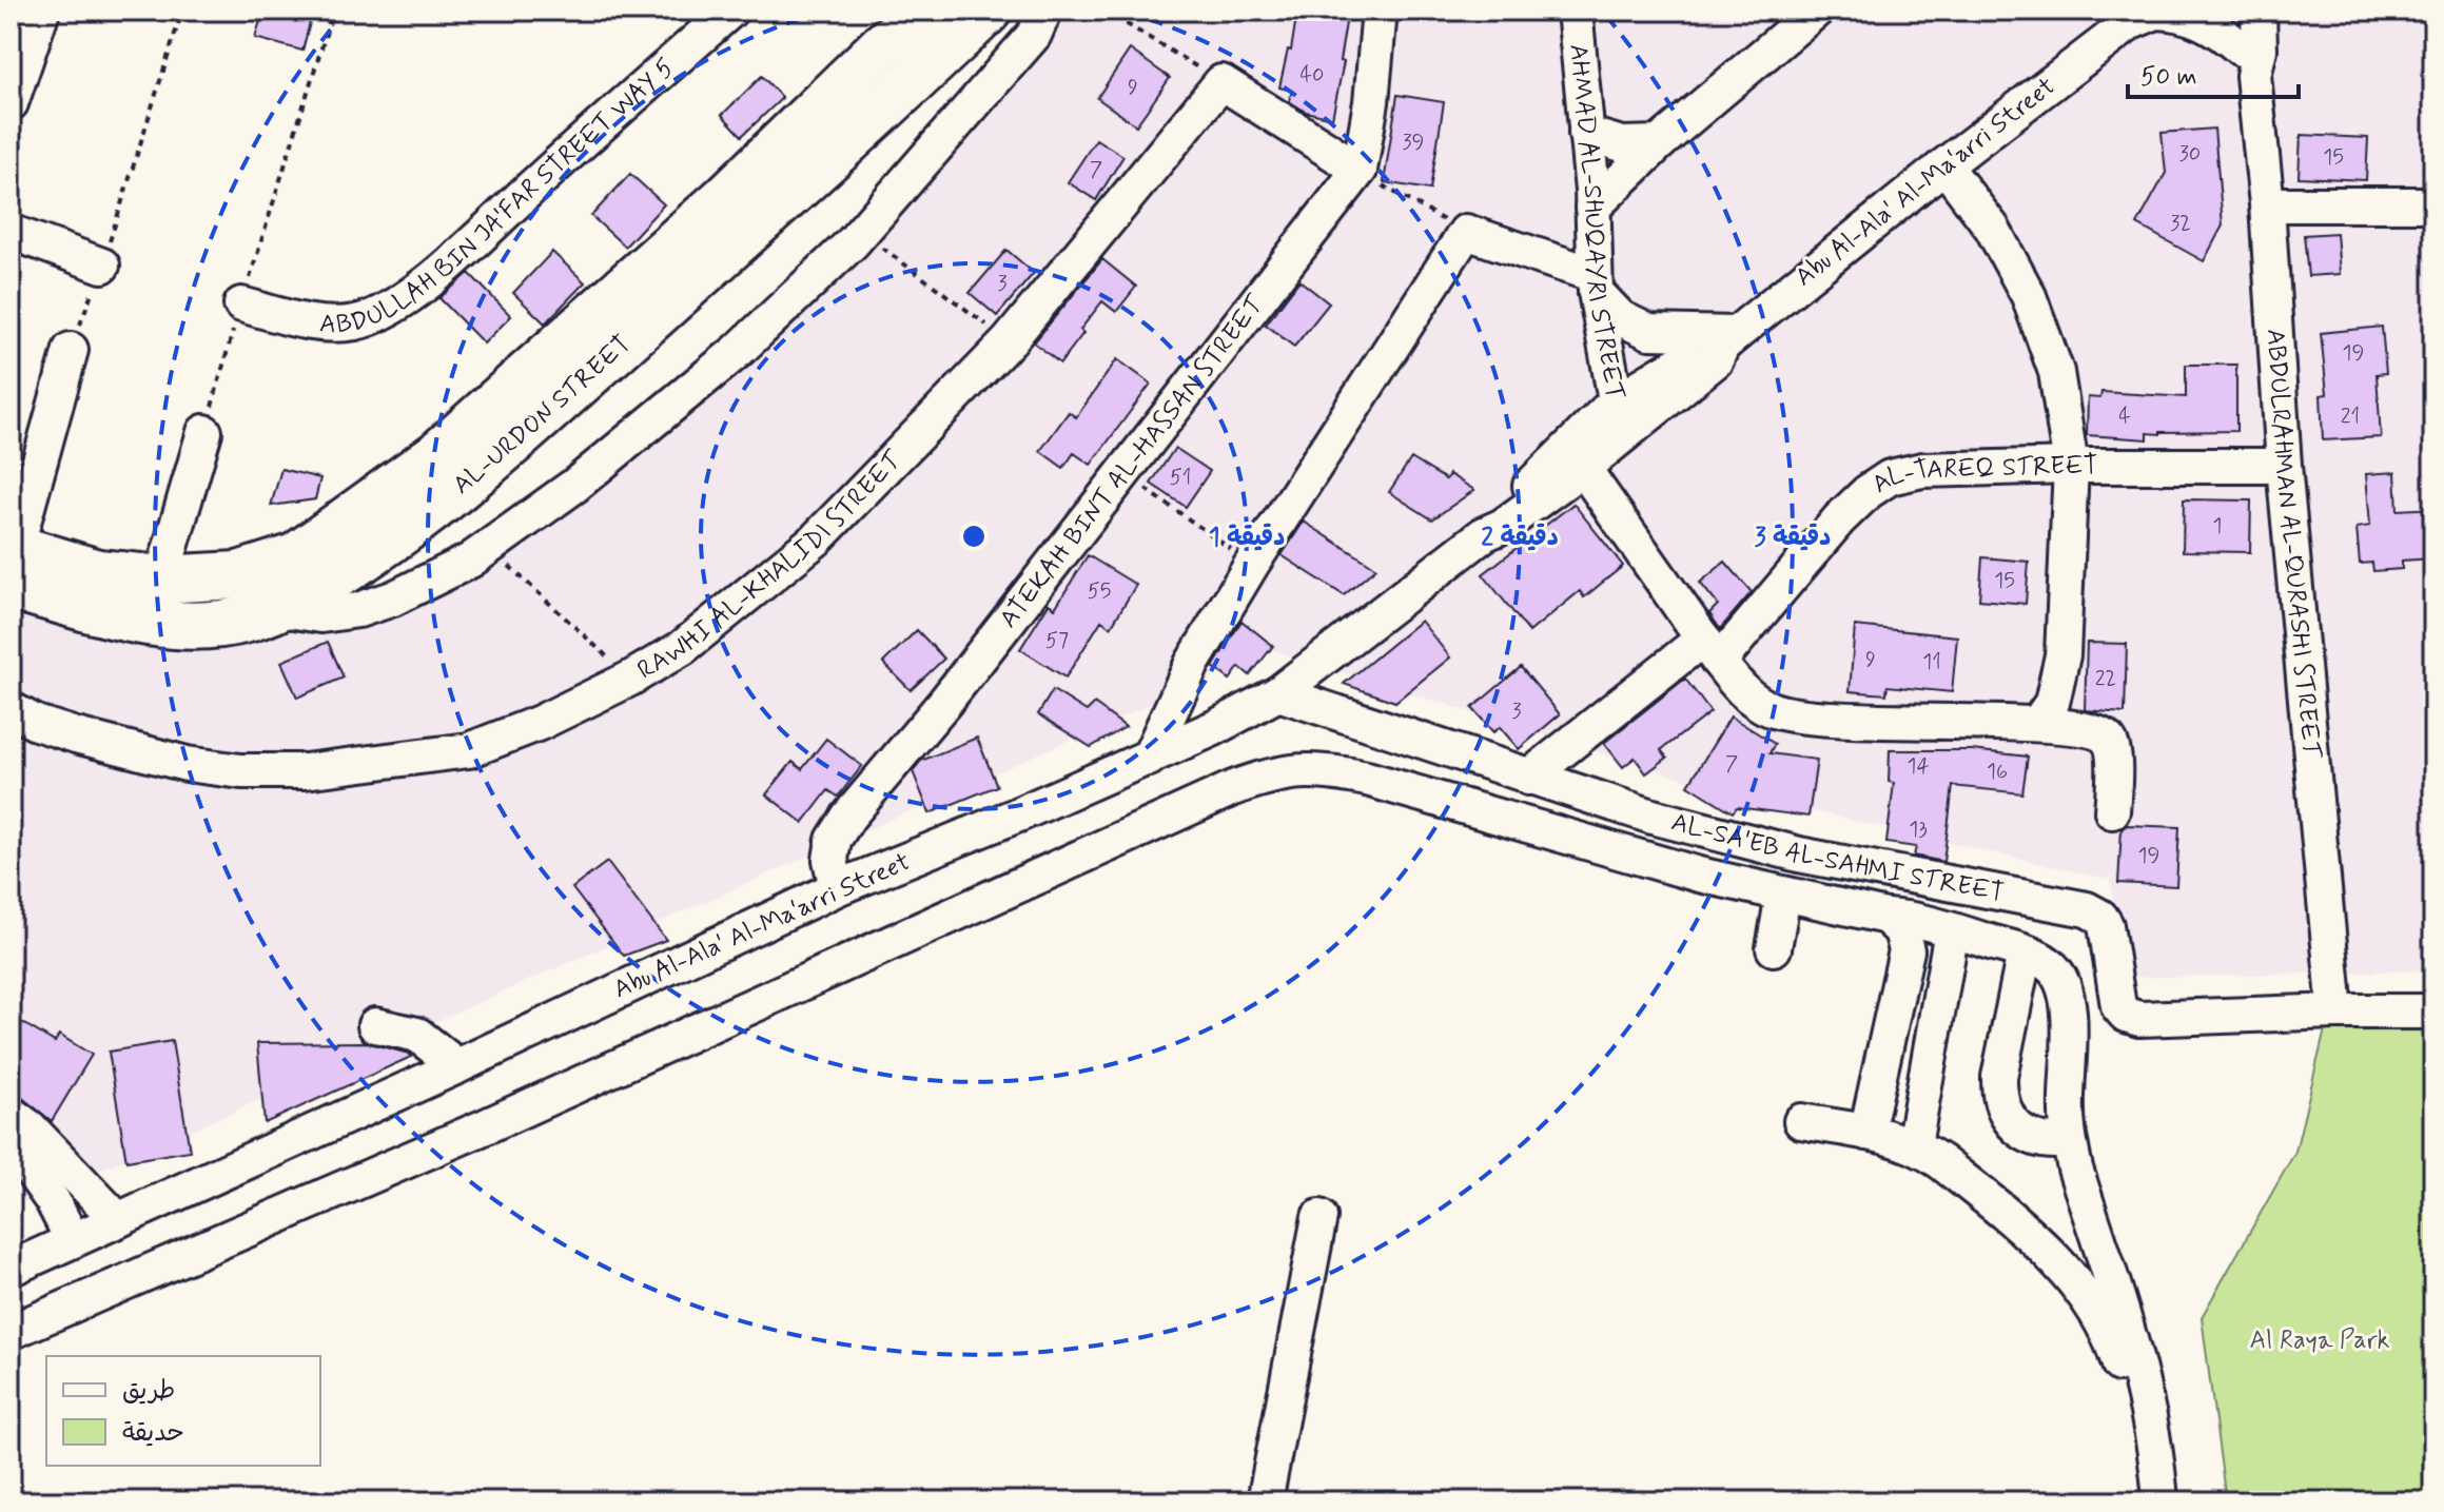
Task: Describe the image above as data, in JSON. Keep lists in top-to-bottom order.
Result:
{
  "streets": {
    "highway": ["AL-URDON STREET"],
    "street": [
      "Abu Al-Ala' Al-Maʻarri Street",
      "ABDULLAH BIN JA'FAR STREET WAY 5",
      "AHMAD AL-SHUQAYRI STREET",
      "ATEKAH BINT AL-HASSAN STREET",
      "AL-TAREQ STREET",
      "ABDULRAHMAN AL-QURASHI STREET",
      "RAWHI AL-KHALIDI STREET",
      "AL-SA'EB AL-SAHMI STREET"
    ]
  },
  "crossings": [
    ["Abu Al-Ala' Al-Maʻarri Street", "AHMAD AL-SHUQAYRI STREET"],
    ["Abu Al-Ala' Al-Maʻarri Street", "ATEKAH BINT AL-HASSAN STREET"],
    ["Abu Al-Ala' Al-Maʻarri Street", "AL-SA'EB AL-SAHMI STREET"],
    ["AL-TAREQ STREET", "ABDULRAHMAN AL-QURASHI STREET"],
    ["AL-TAREQ STREET", "AL-SA'EB AL-SAHMI STREET"],
    ["ABDULRAHMAN AL-QURASHI STREET", "AL-SA'EB AL-SAHMI STREET"]
  ],
  "parks": ["Al Raya Park"],
  "house_numbers": [
    "40",
    "9",
    "39",
    "30",
    "15",
    "7",
    "32",
    "3",
    "19",
    "4",
    "21",
    "51",
    "1",
    "15",
    "55",
    "57",
    "9",
    "11",
    "22",
    "3",
    "7",
    "14",
    "16",
    "13",
    "19"
  ],
  "legend": ["طريق", "حديقة"],
  "scale_bar": "50 m",
  "rings": ["1 دقيقة", "2 دقيقة", "3 دقيقة"]
}
